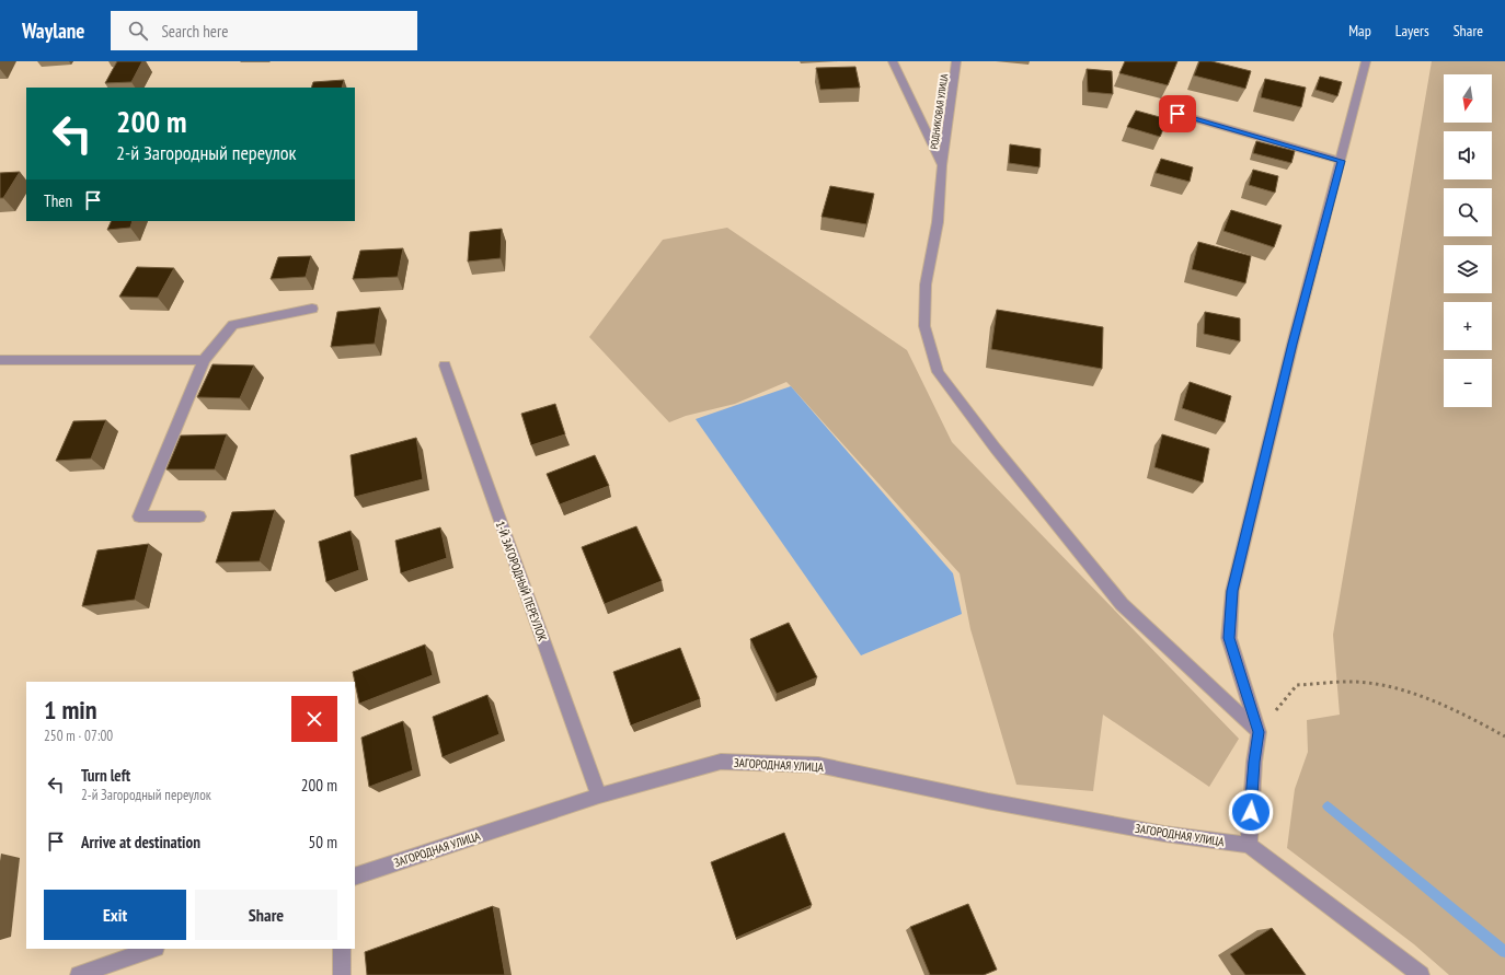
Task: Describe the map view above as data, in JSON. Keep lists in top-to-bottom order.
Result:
{
  "streets": {
    "street": ["РОДНИКОВАЯ УЛИЦА", "1-Й ЗАГОРОДНЫЙ ПЕРЕУЛОК", "ЗАГОРОДНАЯ УЛИЦА"]
  },
  "crossings": [
    ["1-Й ЗАГОРОДНЫЙ ПЕРЕУЛОК", "ЗАГОРОДНАЯ УЛИЦА"]
  ],
  "north": "bottom",
  "page": {
    "header": "Waylane",
    "search": "Search here",
    "nav": ["Map", "Layers", "Share"],
    "map_buttons": ["+", "−"],
    "turn": ["200 m", "2-й Загородный переулок"],
    "then": "Then",
    "heading": ["1 min", "250 m · 07:00"],
    "list": [
      {
        "name": "Turn left",
        "note": "2-й Загородный переулок",
        "value": "200 m"
      },
      {
        "name": "Arrive at destination",
        "value": "50 m"
      }
    ],
    "buttons": ["Exit", "Share"]
  }
}
